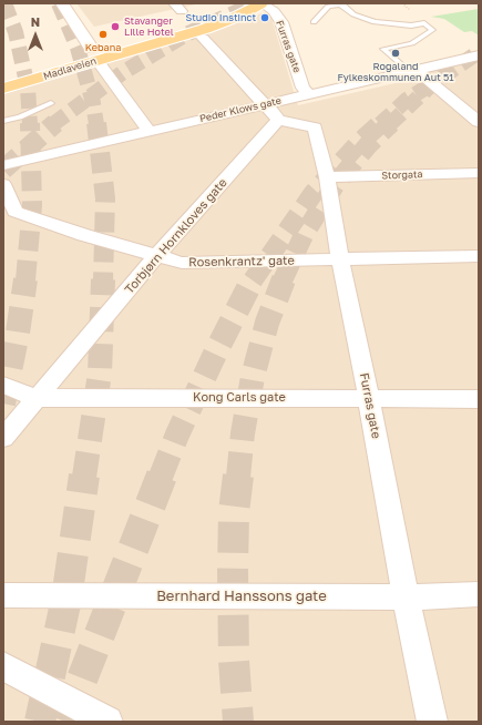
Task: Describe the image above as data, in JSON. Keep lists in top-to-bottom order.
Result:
{
  "streets": {
    "main road": ["Madlaveien"],
    "street": [
      "Furras gate",
      "Peder Klows gate",
      "Storgata",
      "Torbjørn Hornkloves gate",
      "Rosenkrantz' gate",
      "Kong Carls gate",
      "Bernhard Hanssons gate"
    ]
  },
  "crossings": [
    ["Furras gate", "Madlaveien"],
    ["Furras gate", "Peder Klows gate"],
    ["Furras gate", "Storgata"],
    ["Furras gate", "Torbjørn Hornkloves gate"],
    ["Furras gate", "Rosenkrantz' gate"],
    ["Furras gate", "Kong Carls gate"],
    ["Furras gate", "Bernhard Hanssons gate"],
    ["Torbjørn Hornkloves gate", "Rosenkrantz' gate"],
    ["Torbjørn Hornkloves gate", "Kong Carls gate"]
  ],
  "places": [
    "Studio Instinct",
    "Stavanger Lille Hotel",
    "Kebana",
    "Rogaland Fylkeskommunen Aut 51"
  ],
  "north": "top"
}
